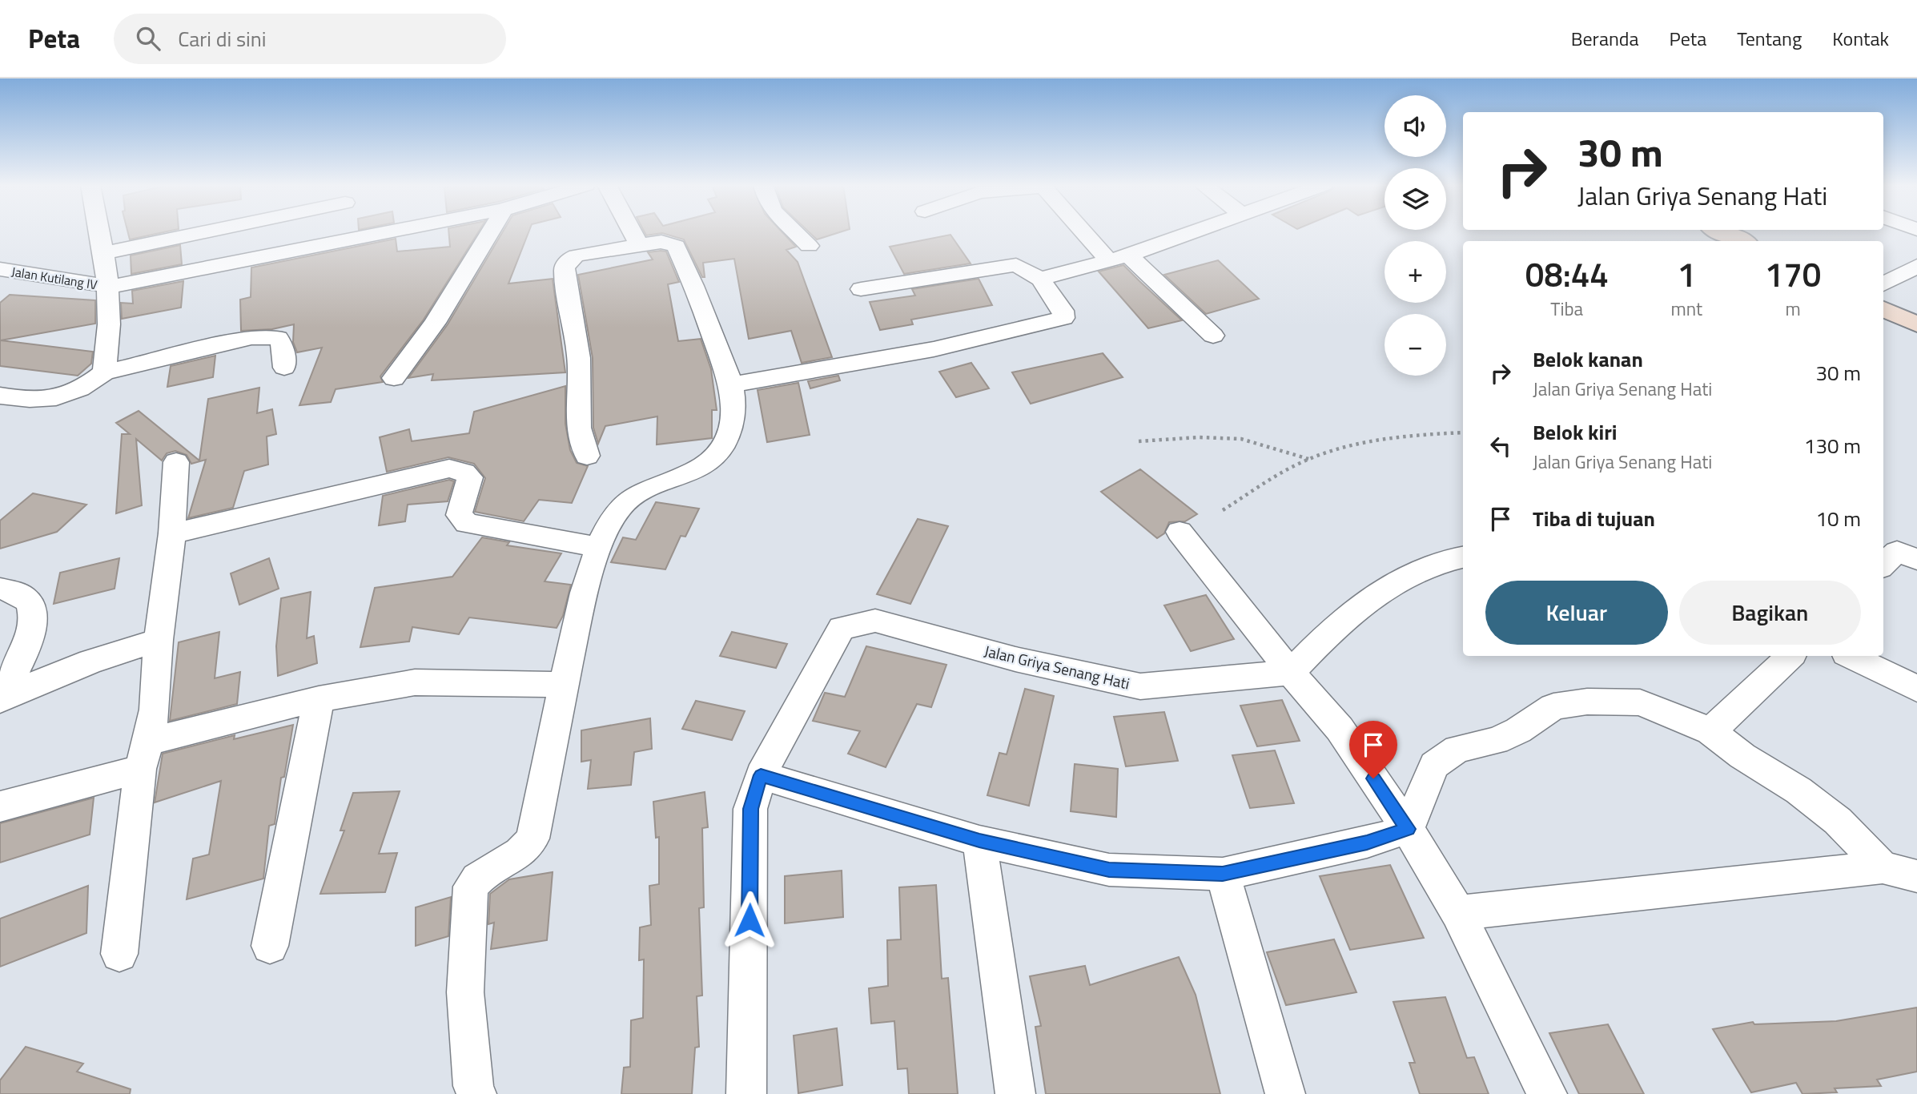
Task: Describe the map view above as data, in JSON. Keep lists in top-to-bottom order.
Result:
{
  "streets": {
    "street": ["Jalan Kutilang IV", "Jalan Griya Senang Hati"]
  },
  "page": {
    "header": "Peta",
    "search": "Cari di sini",
    "nav": [
      "Beranda",
      "Peta",
      "Tentang",
      "Kontak"
    ],
    "map_buttons": ["+", "−"],
    "turn": ["30 m", "Jalan Griya Senang Hati"],
    "eta": [
      "08:44",
      "Tiba",
      "1",
      "mnt",
      "170",
      "m"
    ],
    "list": [
      {
        "name": "Belok kanan",
        "note": "Jalan Griya Senang Hati",
        "value": "30 m"
      },
      {
        "name": "Belok kiri",
        "note": "Jalan Griya Senang Hati",
        "value": "130 m"
      },
      {
        "name": "Tiba di tujuan",
        "value": "10 m"
      }
    ],
    "buttons": ["Keluar", "Bagikan"]
  }
}
